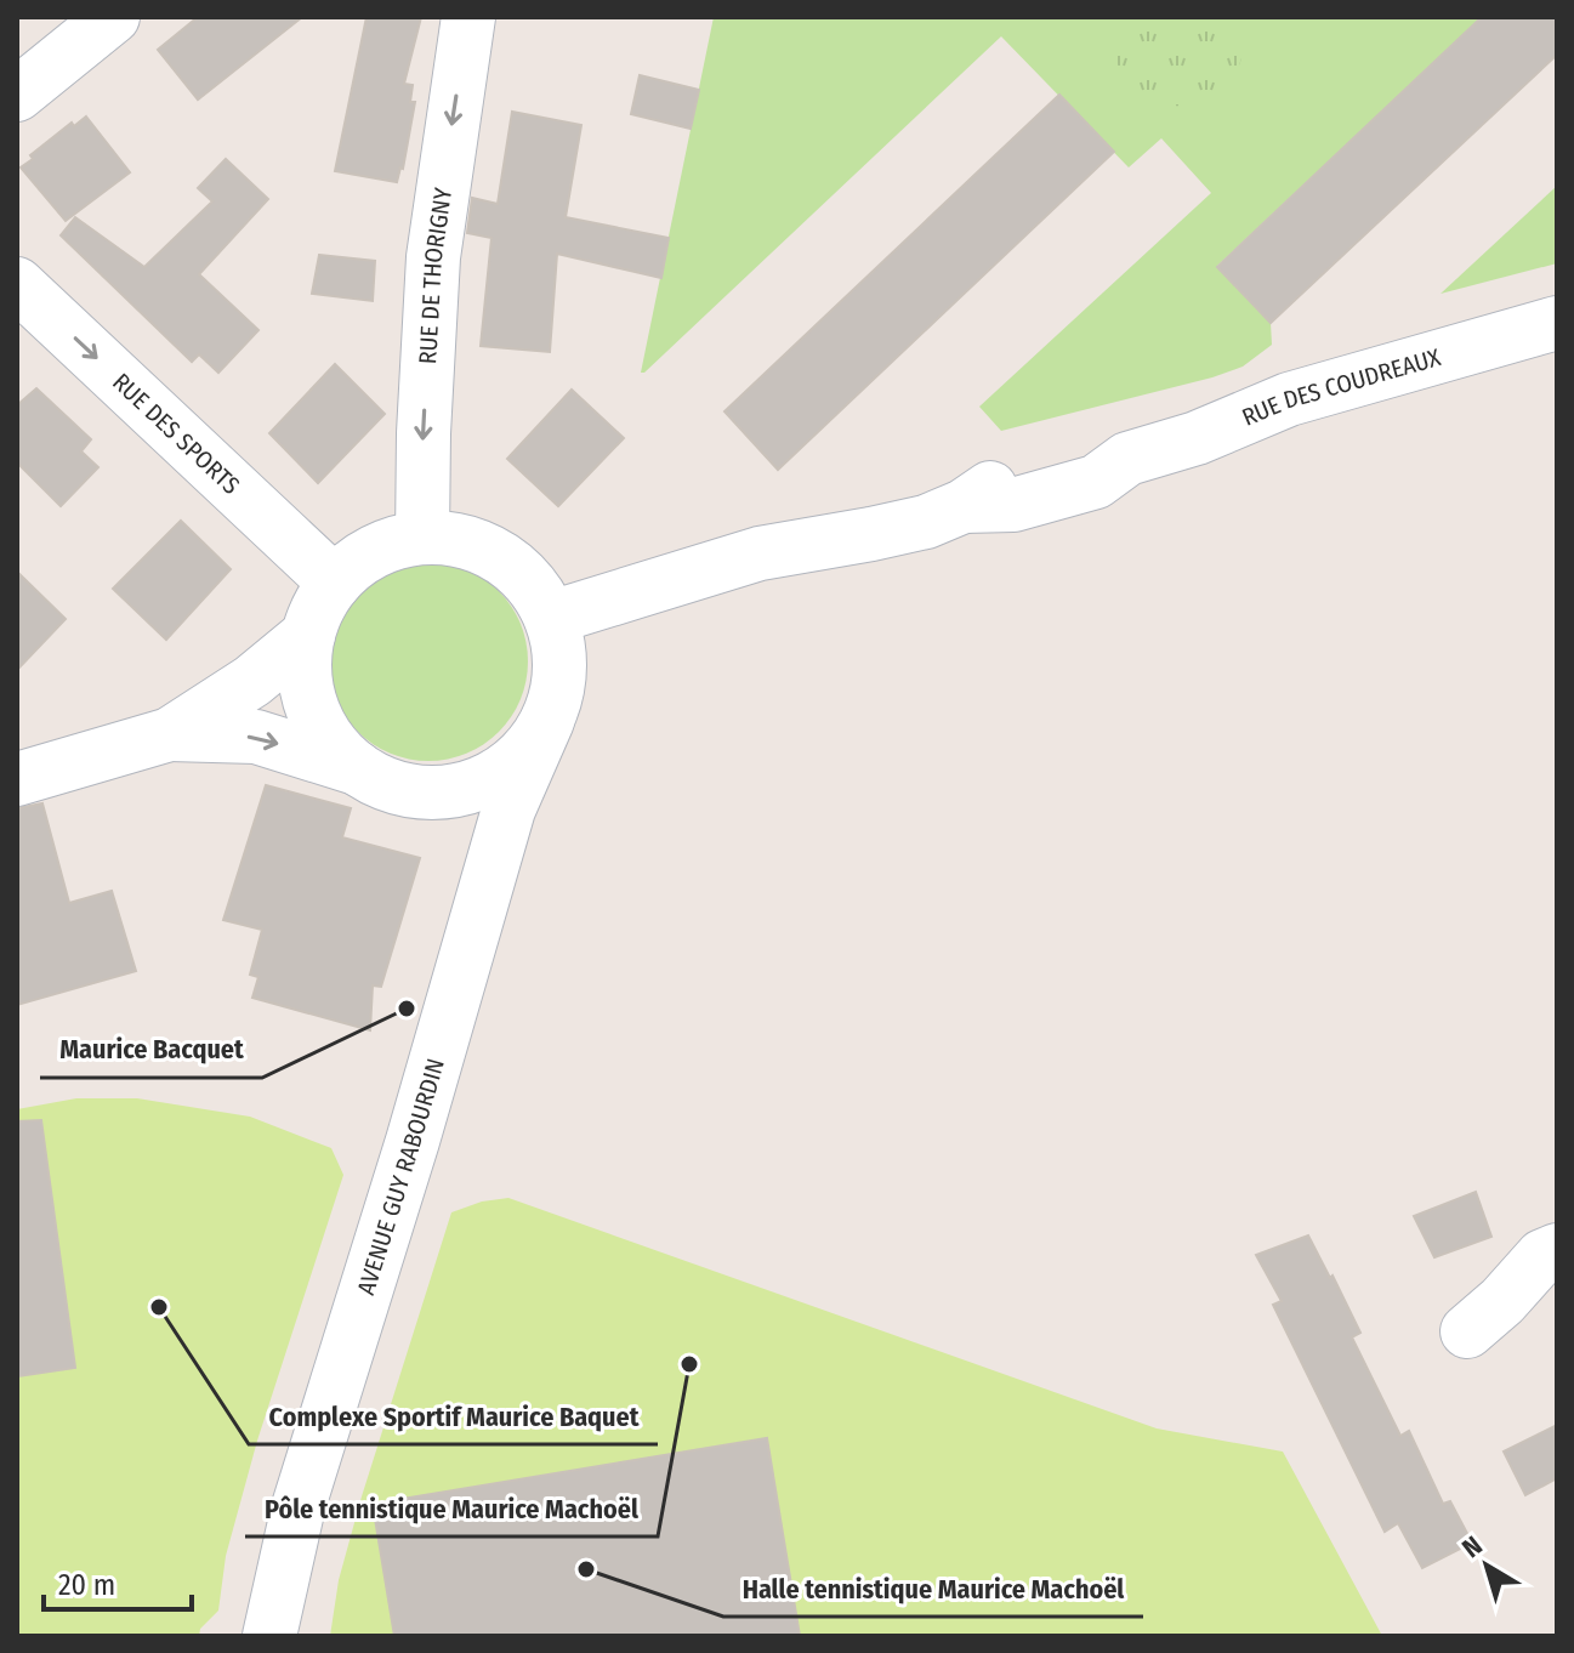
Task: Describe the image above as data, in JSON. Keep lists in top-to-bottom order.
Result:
{
  "streets": {
    "street": [
      "RUE DE THORIGNY",
      "RUE DES COUDREAUX",
      "RUE DES SPORTS",
      "AVENUE GUY RABOURDIN"
    ]
  },
  "crossings": [
    ["RUE DE THORIGNY", "RUE DES COUDREAUX"],
    ["RUE DE THORIGNY", "RUE DES SPORTS"],
    ["RUE DE THORIGNY", "AVENUE GUY RABOURDIN"],
    ["RUE DES COUDREAUX", "RUE DES SPORTS"],
    ["RUE DES COUDREAUX", "AVENUE GUY RABOURDIN"],
    ["RUE DES SPORTS", "AVENUE GUY RABOURDIN"]
  ],
  "one_way": ["RUE DE THORIGNY", "RUE DES SPORTS"],
  "places": [
    "Maurice Bacquet",
    "Complexe Sportif Maurice Baquet",
    "Pôle tennistique Maurice Machoël",
    "Halle tennistique Maurice Machoël"
  ],
  "scale_bar": "20 m",
  "north": "top left"
}
